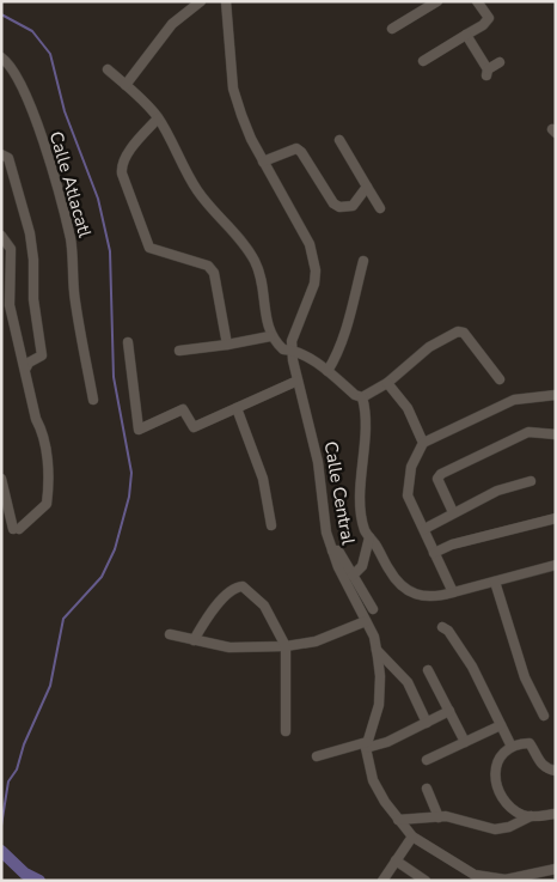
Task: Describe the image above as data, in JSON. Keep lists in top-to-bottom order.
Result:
{
  "streets": {
    "street": ["Calle Atlacatl", "Calle Central"]
  }
}
